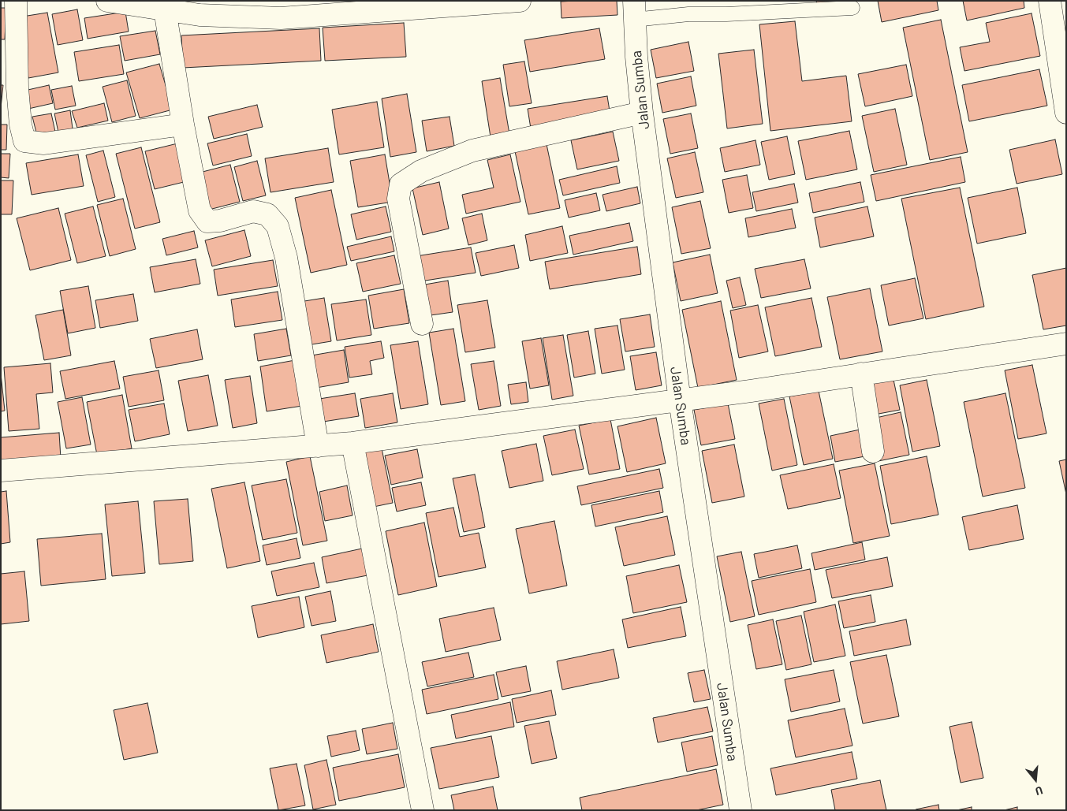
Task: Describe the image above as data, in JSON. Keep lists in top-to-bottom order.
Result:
{
  "streets": {
    "street": ["Jalan Sumba"]
  },
  "north": "bottom"
}
